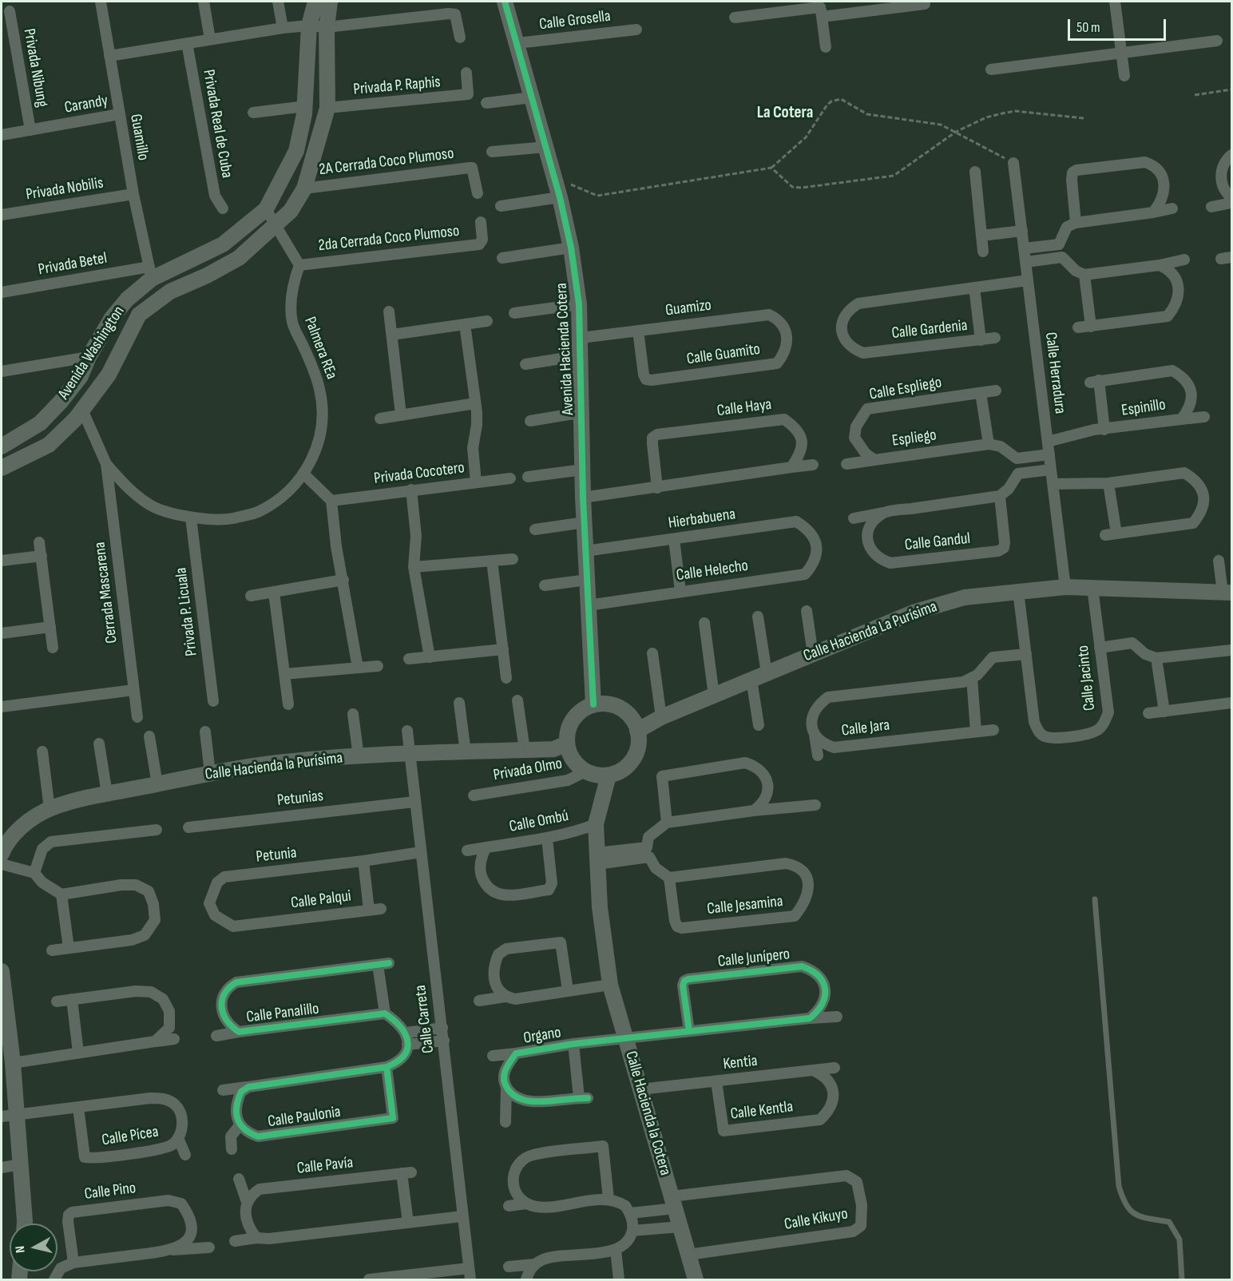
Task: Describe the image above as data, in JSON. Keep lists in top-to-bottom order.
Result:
{
  "streets": {
    "street": [
      "Calle Grosella",
      "Privada Nibung",
      "Privada P. Raphis",
      "Carandy",
      "Privada Real de Cuba",
      "Guamillo",
      "2A Cerrada Coco Plumoso",
      "Privada Nobilis",
      "2da Cerrada Coco Plumoso",
      "Privada Betel",
      "Guamizo",
      "Calle Gardenia",
      "Palmera REa",
      "Avenida Hacienda Cotera",
      "Avenida Washington",
      "Calle Guamito",
      "Calle Herradura",
      "Calle Espliego",
      "Calle Haya",
      "Espinillo",
      "Espliego",
      "Privada Cocotero",
      "Hierbabuena",
      "Calle Gandul",
      "Calle Helecho",
      "Cerrada Mascarena",
      "Privada P. Licuala",
      "Calle Hacienda La Purísima",
      "Calle Jacinto",
      "Calle Jara",
      "Calle Hacienda la Purísima",
      "Privada Olmo",
      "Petunias",
      "Calle Ombú",
      "Petunia",
      "Calle Palqui",
      "Calle Jesamina",
      "Calle Junípero",
      "Calle Panalillo",
      "Calle Carreta",
      "Organo",
      "Kentia",
      "Calle Kentla",
      "Calle Hacienda la Cotera",
      "Calle Paulonia",
      "Calle Pícea",
      "Calle Pavía",
      "Calle Pino",
      "Calle Kikuyo"
    ]
  },
  "crossings": [
    ["Calle Grosella", "Avenida Hacienda Cotera"],
    ["Privada Nibung", "Carandy"],
    ["Privada P. Raphis", "Avenida Washington"],
    ["Carandy", "Guamillo"],
    ["Guamillo", "Privada Nobilis"],
    ["Guamillo", "Privada Betel"],
    ["Guamillo", "Avenida Washington"],
    ["2A Cerrada Coco Plumoso", "Avenida Washington"],
    ["2da Cerrada Coco Plumoso", "Palmera REa"],
    ["Privada Betel", "Avenida Washington"],
    ["Guamizo", "Avenida Hacienda Cotera"],
    ["Guamizo", "Calle Guamito"],
    ["Palmera REa", "Cerrada Mascarena"],
    ["Palmera REa", "Privada P. Licuala"],
    ["Avenida Hacienda Cotera", "Hierbabuena"],
    ["Avenida Hacienda Cotera", "Calle Helecho"],
    ["Avenida Hacienda Cotera", "Calle Hacienda La Purísima"],
    ["Avenida Hacienda Cotera", "Calle Hacienda la Purísima"],
    ["Avenida Hacienda Cotera", "Privada Olmo"],
    ["Avenida Hacienda Cotera", "Calle Hacienda la Cotera"],
    ["Calle Herradura", "Espinillo"],
    ["Calle Herradura", "Calle Hacienda La Purísima"],
    ["Calle Espliego", "Espliego"],
    ["Hierbabuena", "Calle Helecho"],
    ["Calle Hacienda La Purísima", "Calle Jacinto"],
    ["Calle Hacienda La Purísima", "Calle Hacienda la Purísima"],
    ["Calle Hacienda La Purísima", "Privada Olmo"],
    ["Calle Hacienda La Purísima", "Calle Hacienda la Cotera"],
    ["Calle Hacienda la Purísima", "Privada Olmo"],
    ["Calle Hacienda la Purísima", "Calle Carreta"],
    ["Calle Hacienda la Purísima", "Calle Hacienda la Cotera"],
    ["Privada Olmo", "Calle Hacienda la Cotera"],
    ["Petunias", "Calle Carreta"],
    ["Calle Ombú", "Calle Hacienda la Cotera"],
    ["Petunia", "Calle Palqui"],
    ["Organo", "Calle Hacienda la Cotera"],
    ["Kentia", "Calle Kentla"],
    ["Kentia", "Calle Hacienda la Cotera"],
    ["Calle Hacienda la Cotera", "Calle Kikuyo"]
  ],
  "districts": ["La Cotera"],
  "scale_bar": "50 m",
  "north": "left"
}
